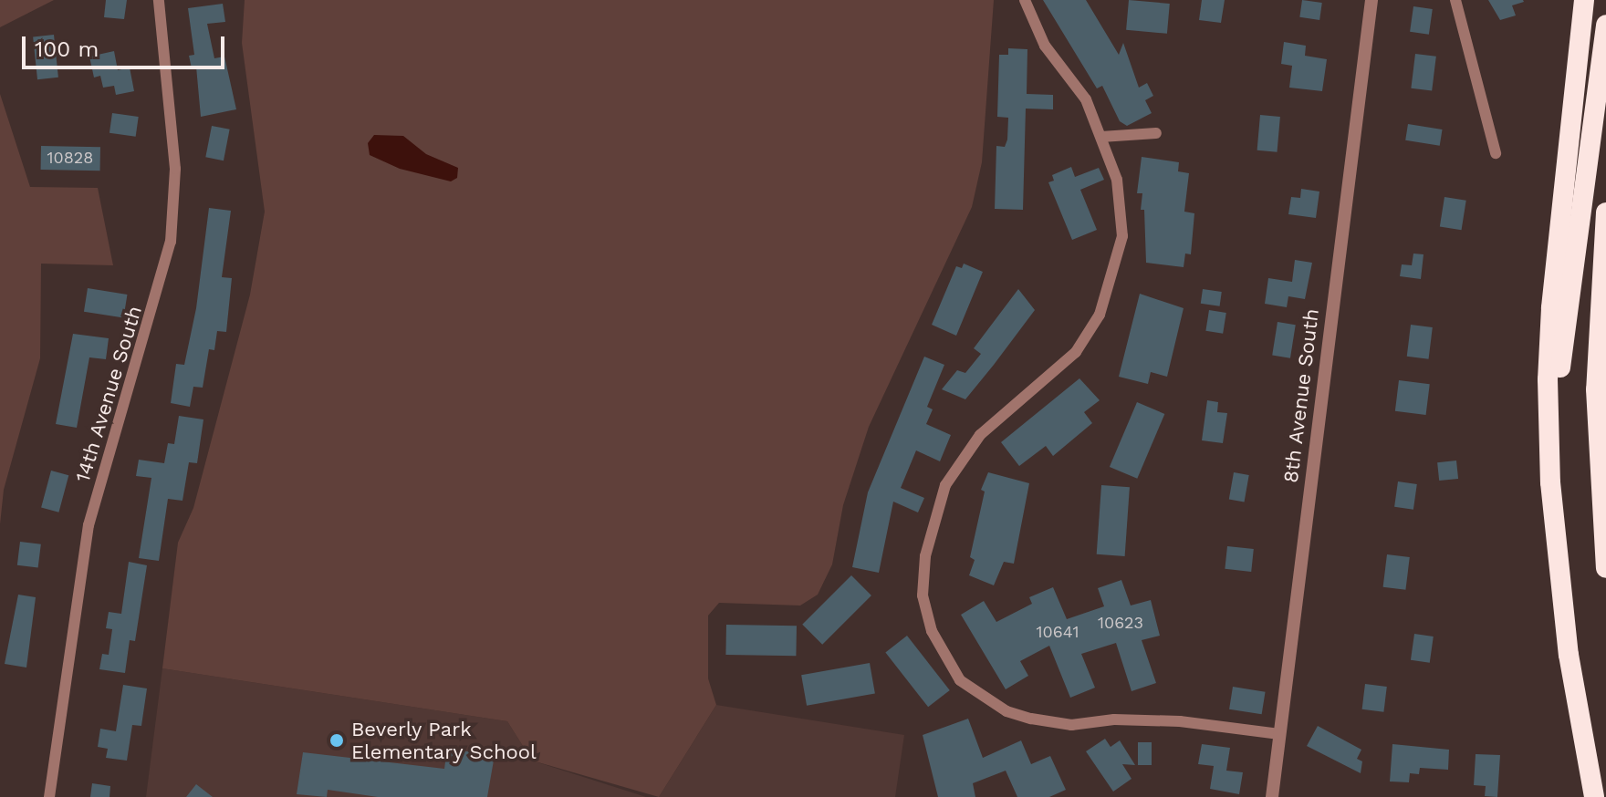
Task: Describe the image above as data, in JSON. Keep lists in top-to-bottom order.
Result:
{
  "streets": {
    "street": ["14th Avenue South", "8th Avenue South"]
  },
  "places": ["Beverly Park Elementary School"],
  "house_numbers": ["10828", "10623", "10641"],
  "scale_bar": "100 m"
}
